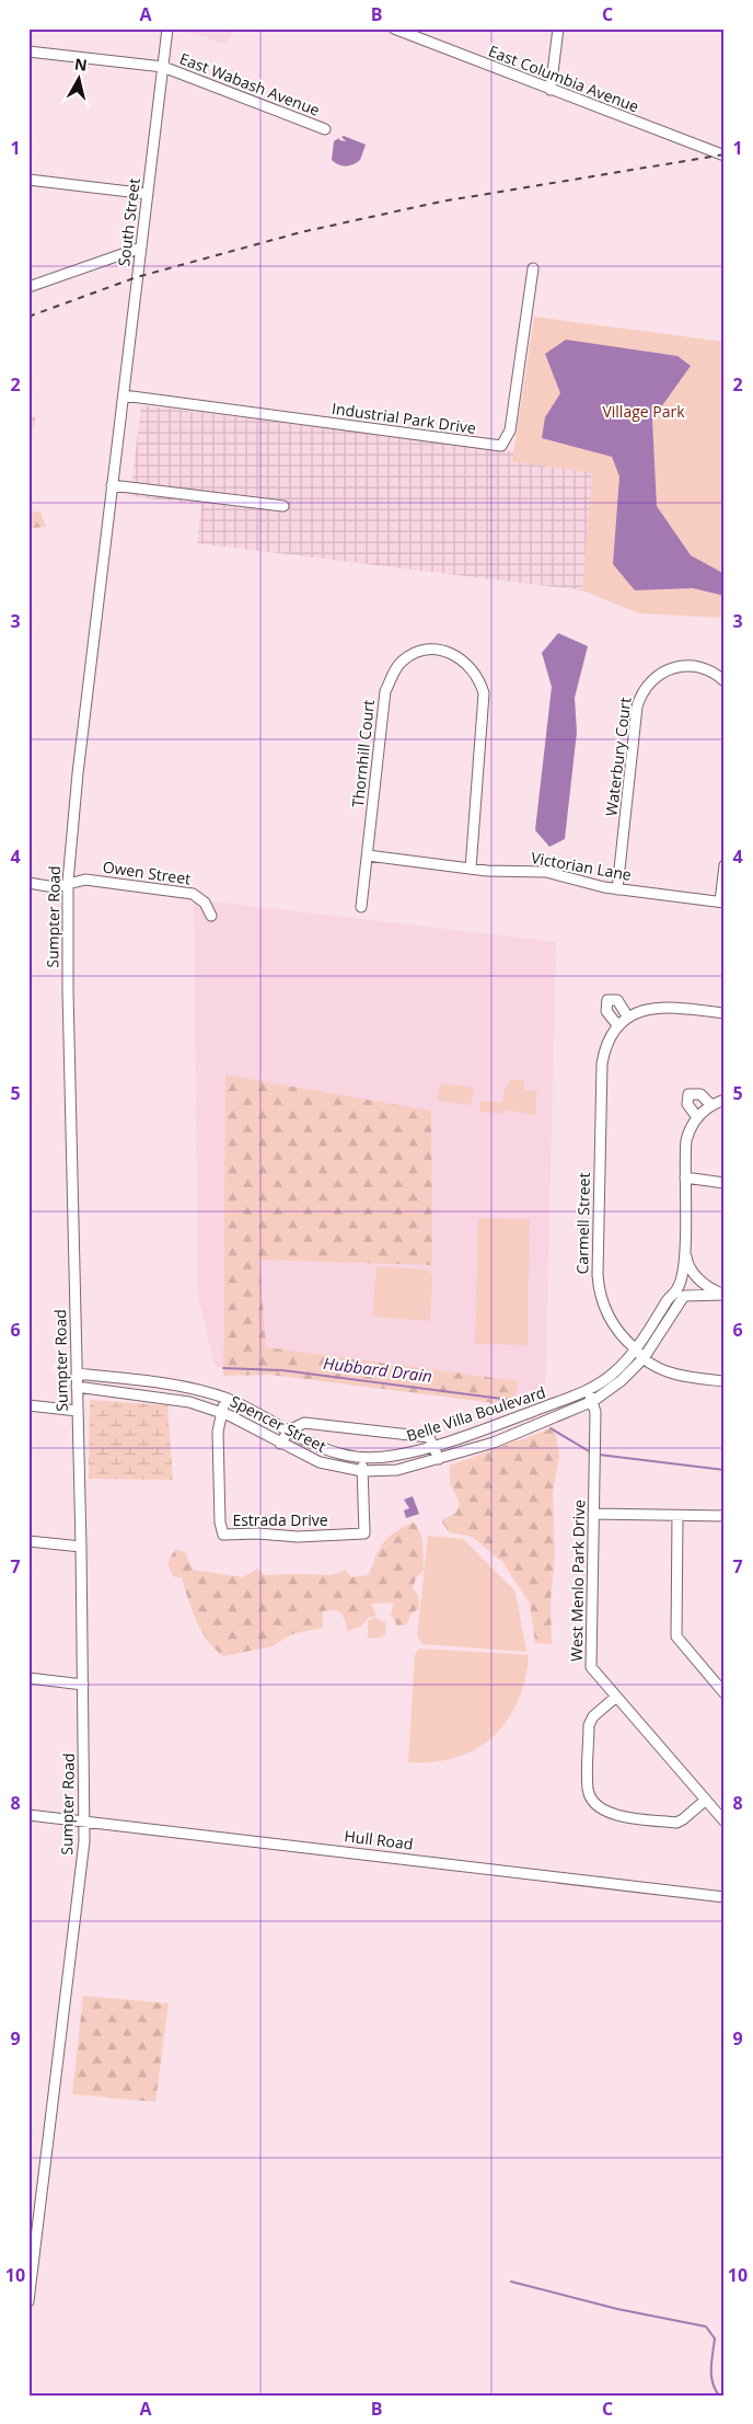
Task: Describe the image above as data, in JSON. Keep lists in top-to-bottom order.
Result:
{
  "streets": {
    "street": [
      "East Columbia Avenue",
      "East Wabash Avenue",
      "South Street",
      "Industrial Park Drive",
      "Thornhill Court",
      "Waterbury Court",
      "Victorian Lane",
      "Owen Street",
      "Sumpter Road",
      "Carmell Street",
      "Belle Villa Boulevard",
      "Spencer Street",
      "Estrada Drive",
      "West Menlo Park Drive",
      "Hull Road"
    ]
  },
  "crossings": [
    ["East Wabash Avenue", "South Street"],
    ["South Street", "Industrial Park Drive"],
    ["South Street", "Sumpter Road"],
    ["Thornhill Court", "Victorian Lane"],
    ["Waterbury Court", "Victorian Lane"],
    ["Owen Street", "Sumpter Road"],
    ["Sumpter Road", "Belle Villa Boulevard"],
    ["Sumpter Road", "Spencer Street"],
    ["Sumpter Road", "Hull Road"],
    ["Carmell Street", "Belle Villa Boulevard"],
    ["Carmell Street", "Spencer Street"],
    ["Belle Villa Boulevard", "Spencer Street"],
    ["Belle Villa Boulevard", "Estrada Drive"],
    ["Belle Villa Boulevard", "West Menlo Park Drive"],
    ["Spencer Street", "Estrada Drive"],
    ["Spencer Street", "West Menlo Park Drive"]
  ],
  "water": ["Hubbard Drain"],
  "parks": ["Village Park"],
  "north": "top",
  "grid": {
    "columns": ["A", "B", "C"],
    "rows": [
      "1",
      "2",
      "3",
      "4",
      "5",
      "6",
      "7",
      "8",
      "9",
      "10"
    ]
  }
}
